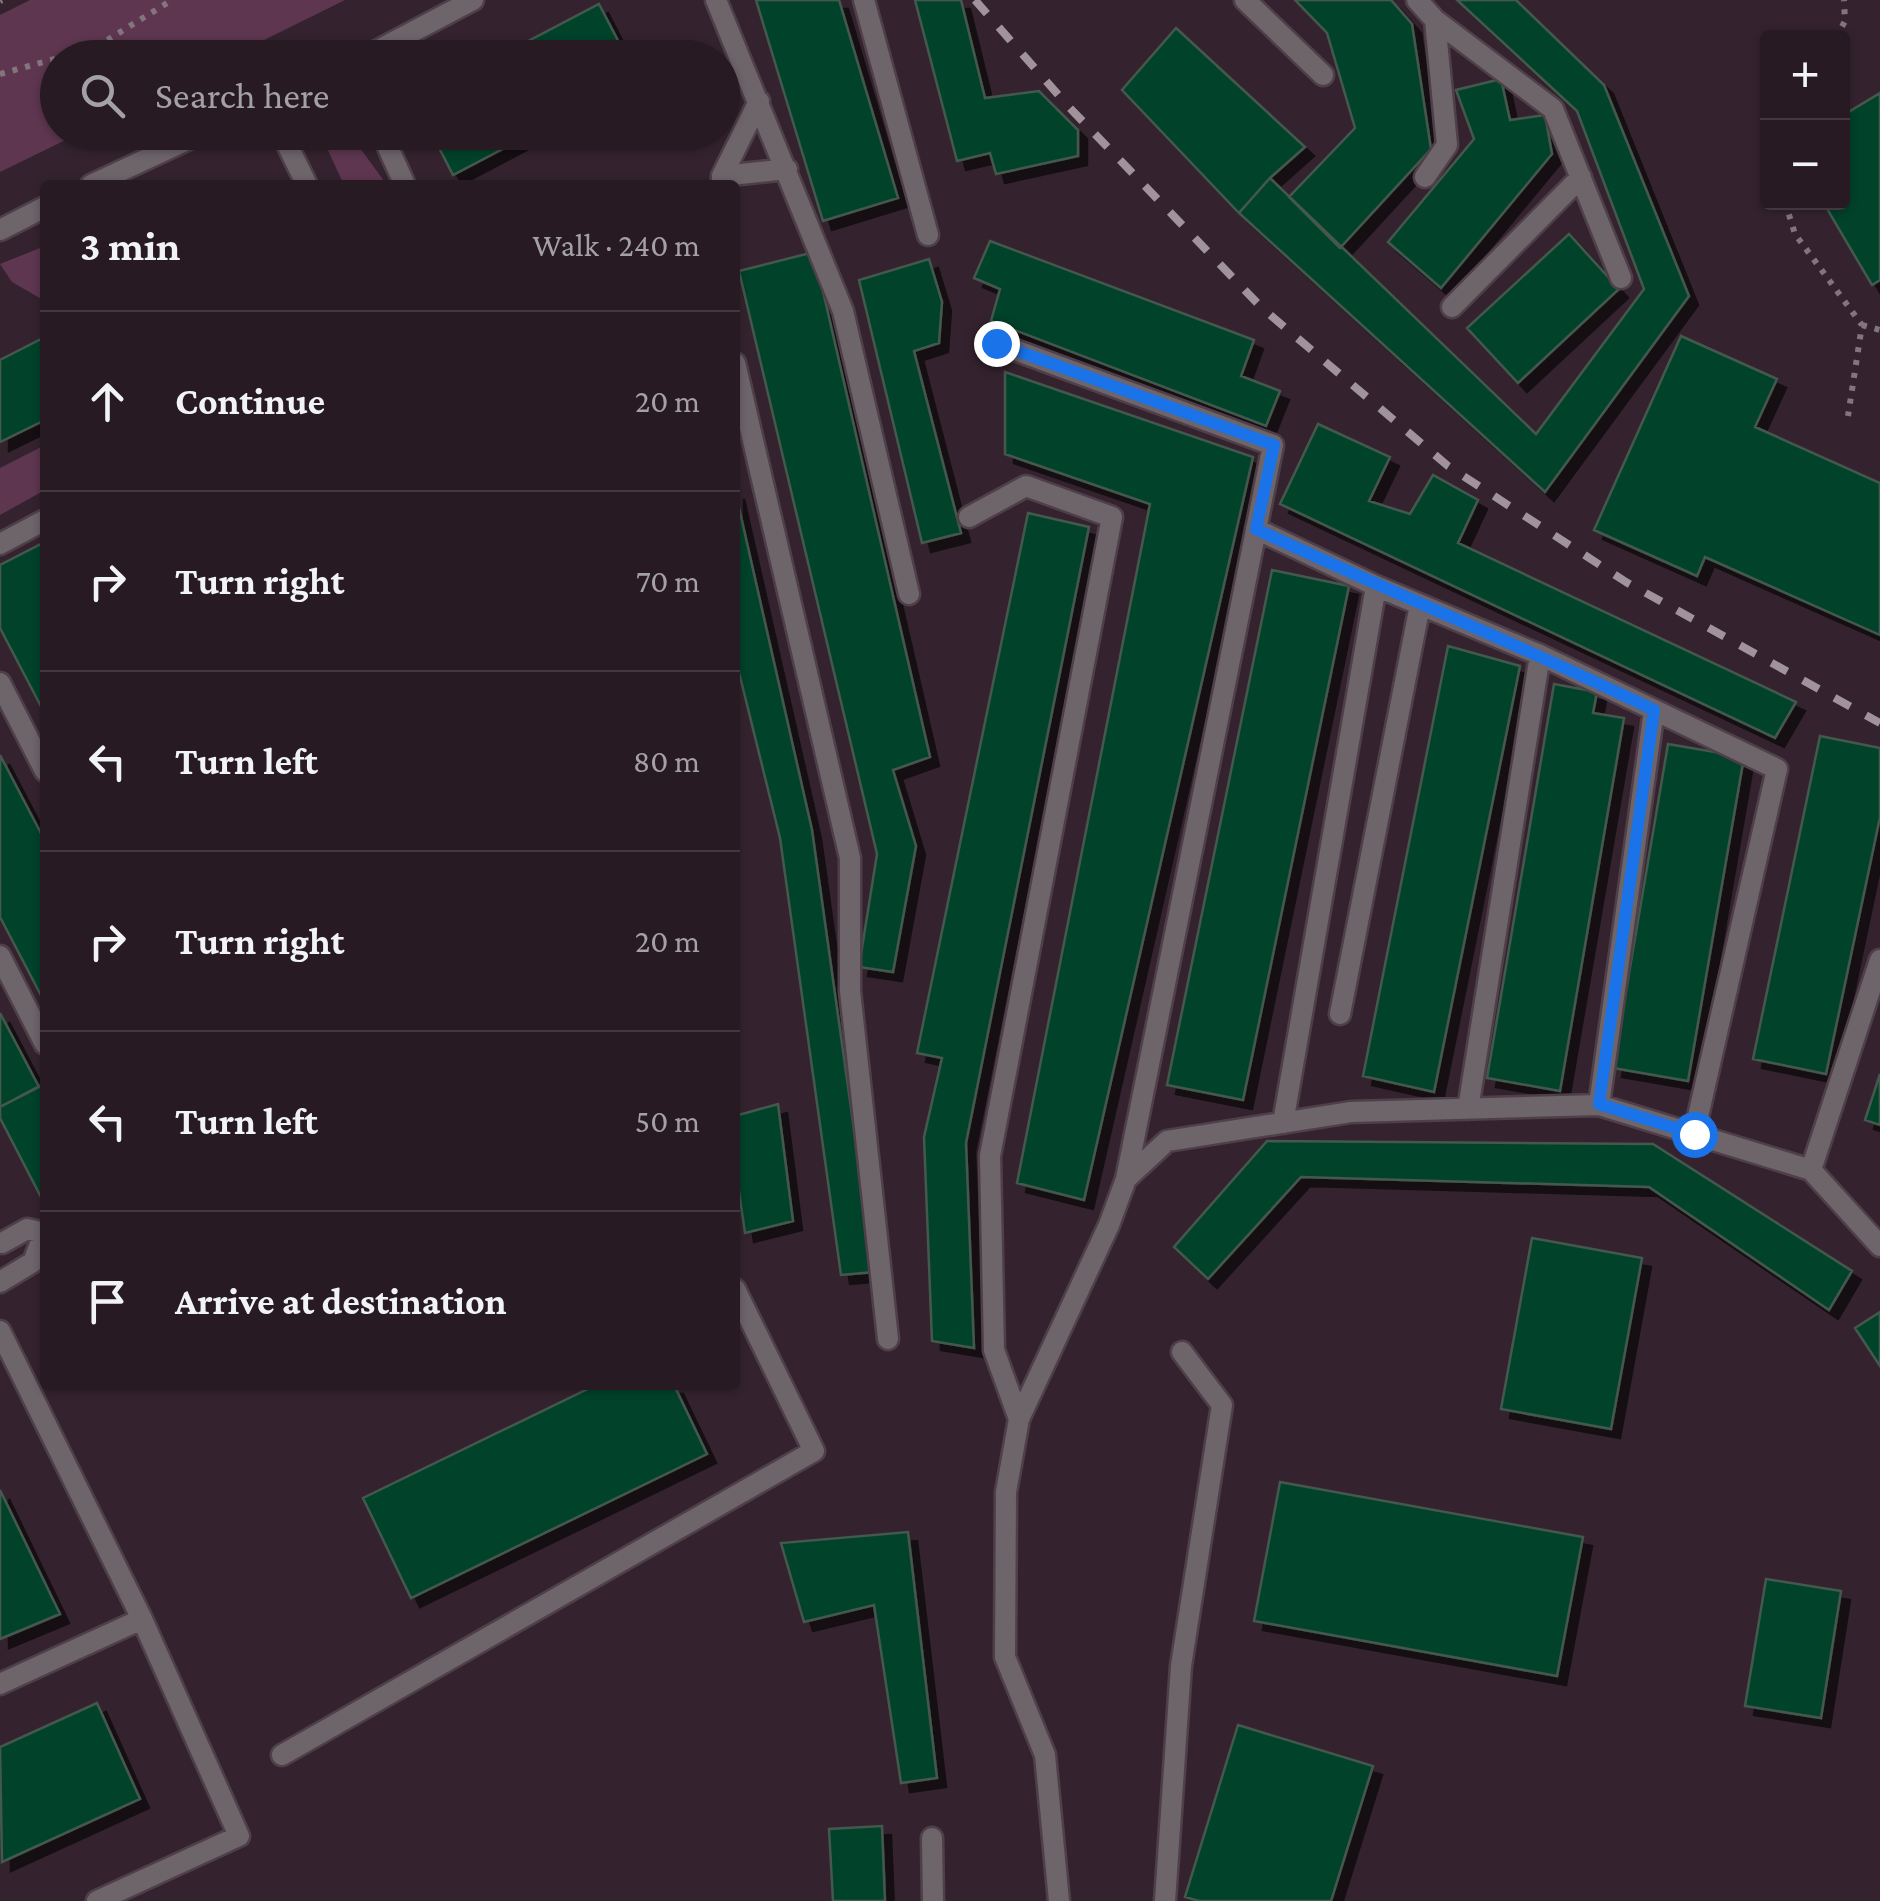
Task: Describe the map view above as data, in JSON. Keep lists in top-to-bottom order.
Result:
{
  "page": {
    "map_buttons": ["+", "−"],
    "search": "Search here",
    "heading": ["3 min", "Walk · 240 m"],
    "list": [
      ["Continue", "20 m"],
      ["Turn right", "70 m"],
      ["Turn left", "80 m"],
      ["Turn right", "20 m"],
      ["Turn left", "50 m"],
      "Arrive at destination"
    ]
  }
}
